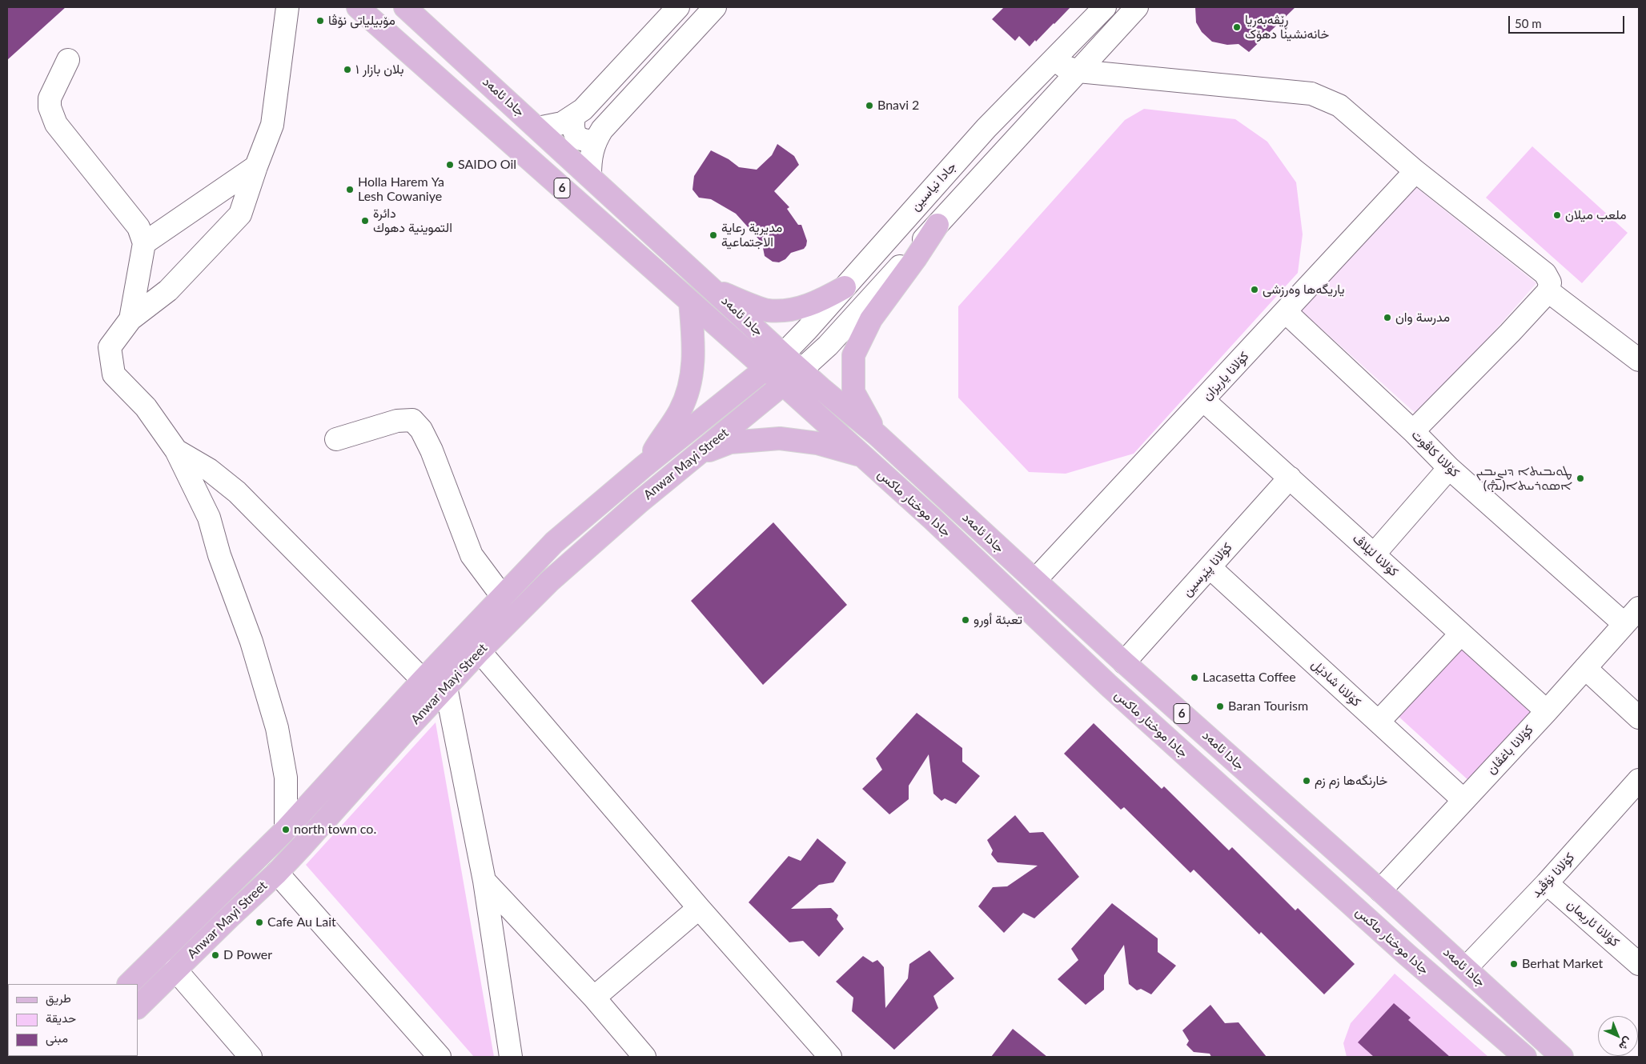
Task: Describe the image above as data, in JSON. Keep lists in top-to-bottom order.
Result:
{
  "streets": {
    "main road": [
      "جادا ئامەد",
      "جادا نیاسین",
      "6",
      "Anwar Mayi Street",
      "جادا موختار ماكس"
    ],
    "street": [
      "کۆلانا یاریزان",
      "کۆلانا کاڤوت",
      "کۆلانا لێلاڤ",
      "کۆلانا پێرسین",
      "کۆلانا شادێل",
      "کۆلانا باغڤان",
      "کۆلانا نۆڤید",
      "کۆلانا ئاریمان"
    ]
  },
  "crossings": [
    ["جادا ئامەد", "جادا نیاسین"],
    ["جادا ئامەد", "کۆلانا یاریزان"],
    ["جادا ئامەد", "Anwar Mayi Street"],
    ["جادا ئامەد", "جادا موختار ماكس"],
    ["جادا ئامەد", "کۆلانا پێرسین"],
    ["جادا ئامەد", "کۆلانا باغڤان"],
    ["جادا ئامەد", "کۆلانا نۆڤید"],
    ["جادا نیاسین", "Anwar Mayi Street"],
    ["کۆلانا یاریزان", "کۆلانا کاڤوت"],
    ["کۆلانا یاریزان", "کۆلانا لێلاڤ"],
    ["کۆلانا کاڤوت", "کۆلانا باغڤان"],
    ["Anwar Mayi Street", "جادا موختار ماكس"],
    ["کۆلانا لێلاڤ", "کۆلانا پێرسین"],
    ["کۆلانا لێلاڤ", "کۆلانا باغڤان"],
    ["کۆلانا پێرسین", "کۆلانا شادێل"],
    ["کۆلانا شادێل", "کۆلانا باغڤان"],
    ["کۆلانا نۆڤید", "کۆلانا ئاریمان"]
  ],
  "places": [
    "مۆبیلیاتی نۆڤا",
    "ڕێڤه‌به‌ریا خانەنشينا دهۆک",
    "بلان بازار ١",
    "Bnavi 2",
    "SAIDO Oil",
    "Holla Harem Ya Lesh Cowaniye",
    "ملعب ميلان",
    "دائرة التموينية دهوك",
    "مديرية رعاية الاجتماعية",
    "ياريگەها وەرزشی",
    "مدرسة وان",
    "ܛܘܝܒܝܬܐ ܕܢܨܝܒܝܢ ܐܣܘܪܝܝܬܐ(ܞ)",
    "تعبئة أورو",
    "Lacasetta Coffee",
    "Baran Tourism",
    "خارنگەها زم زم",
    "north town co.",
    "Cafe Au Lait",
    "D Power",
    "Berhat Market"
  ],
  "legend": ["طريق", "حديقة", "مبنى"],
  "scale_bar": "50 m",
  "north": "bottom right"
}
